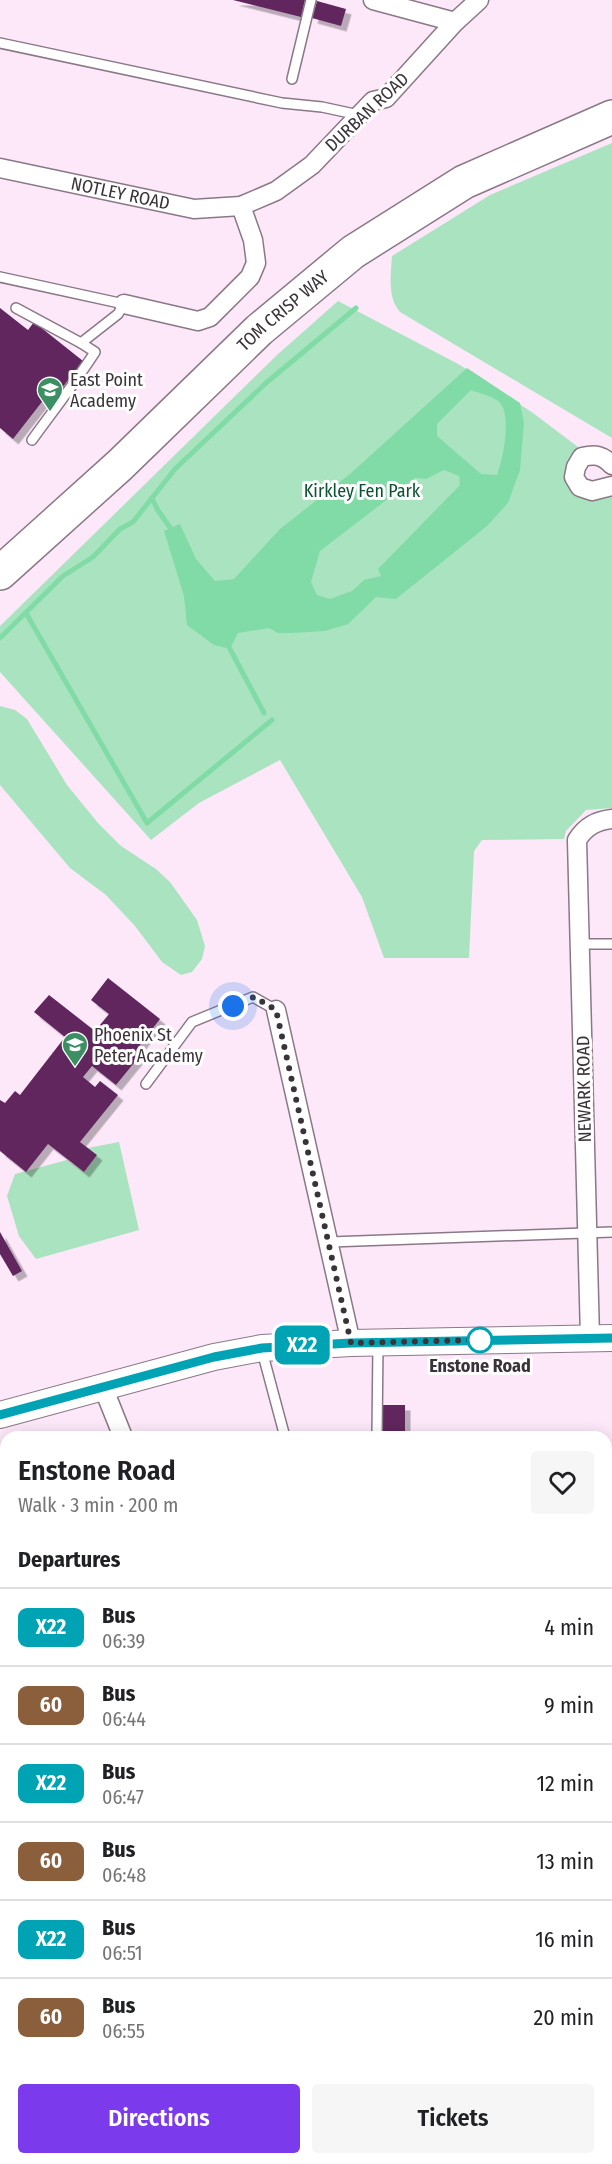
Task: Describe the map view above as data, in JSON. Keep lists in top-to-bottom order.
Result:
{
  "streets": {
    "highway": ["TOM CRISP WAY"],
    "street": ["DURBAN ROAD", "NOTLEY ROAD", "NEWARK ROAD"]
  },
  "crossings": [
    ["DURBAN ROAD", "NOTLEY ROAD"]
  ],
  "parks": ["Kirkley Fen Park"],
  "places": {
    "school or university": ["East Point Academy", "Phoenix St Peter Academy"],
    "other": ["Enstone Road"]
  },
  "lines": ["bus line X22"],
  "page": {
    "on_map": "X22",
    "heading": [
      ["Enstone Road", "Walk · 3 min · 200 m"],
      "Departures"
    ],
    "list": [
      {
        "mark": "X22",
        "name": "Bus",
        "note": "06:39",
        "value": "4 min"
      },
      {
        "mark": "60",
        "name": "Bus",
        "note": "06:44",
        "value": "9 min"
      },
      {
        "mark": "X22",
        "name": "Bus",
        "note": "06:47",
        "value": "12 min"
      },
      {
        "mark": "60",
        "name": "Bus",
        "note": "06:48",
        "value": "13 min"
      },
      {
        "mark": "X22",
        "name": "Bus",
        "note": "06:51",
        "value": "16 min"
      },
      {
        "mark": "60",
        "name": "Bus",
        "note": "06:55",
        "value": "20 min"
      }
    ],
    "buttons": ["Directions", "Tickets"]
  }
}
